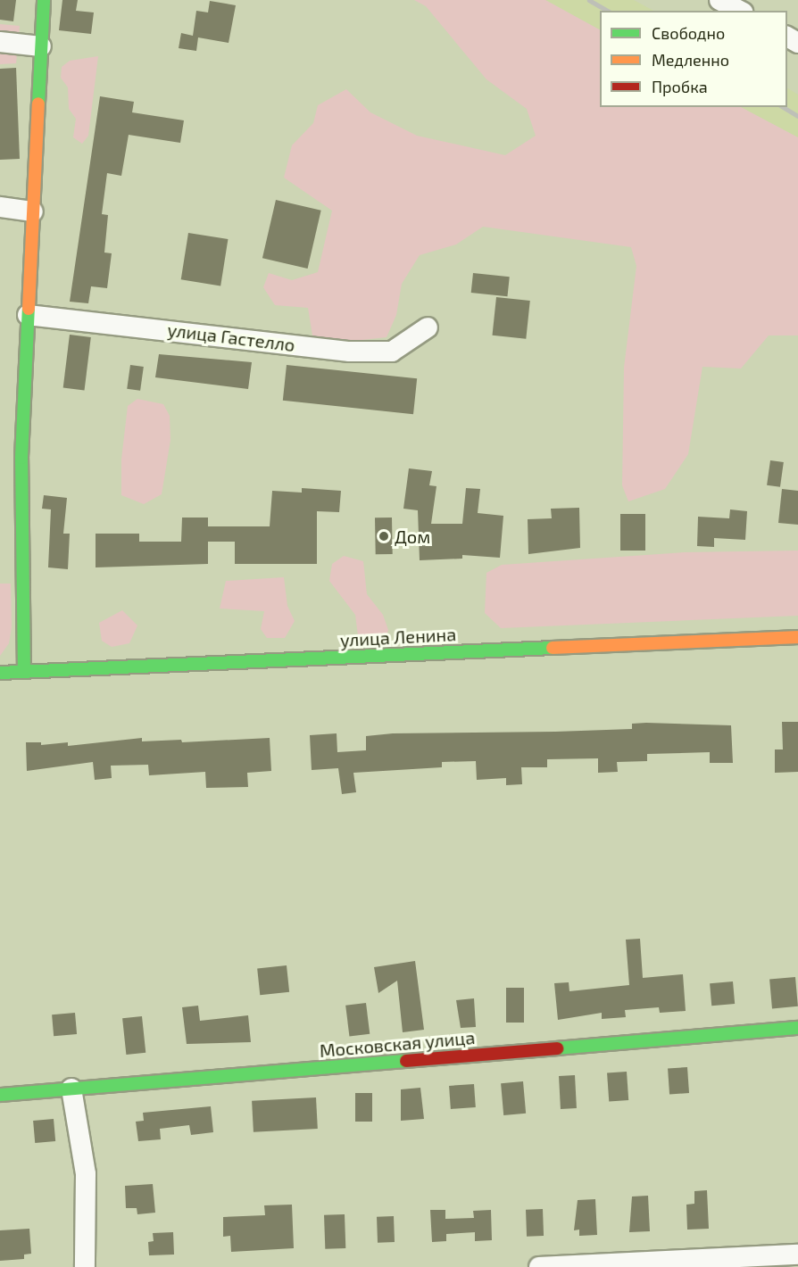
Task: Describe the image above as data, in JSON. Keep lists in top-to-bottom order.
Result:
{
  "streets": {
    "street": ["улица Гастелло", "улица Ленина", "Московская улица"]
  },
  "places": ["Дом"],
  "legend": ["Свободно", "Медленно", "Пробка"]
}
